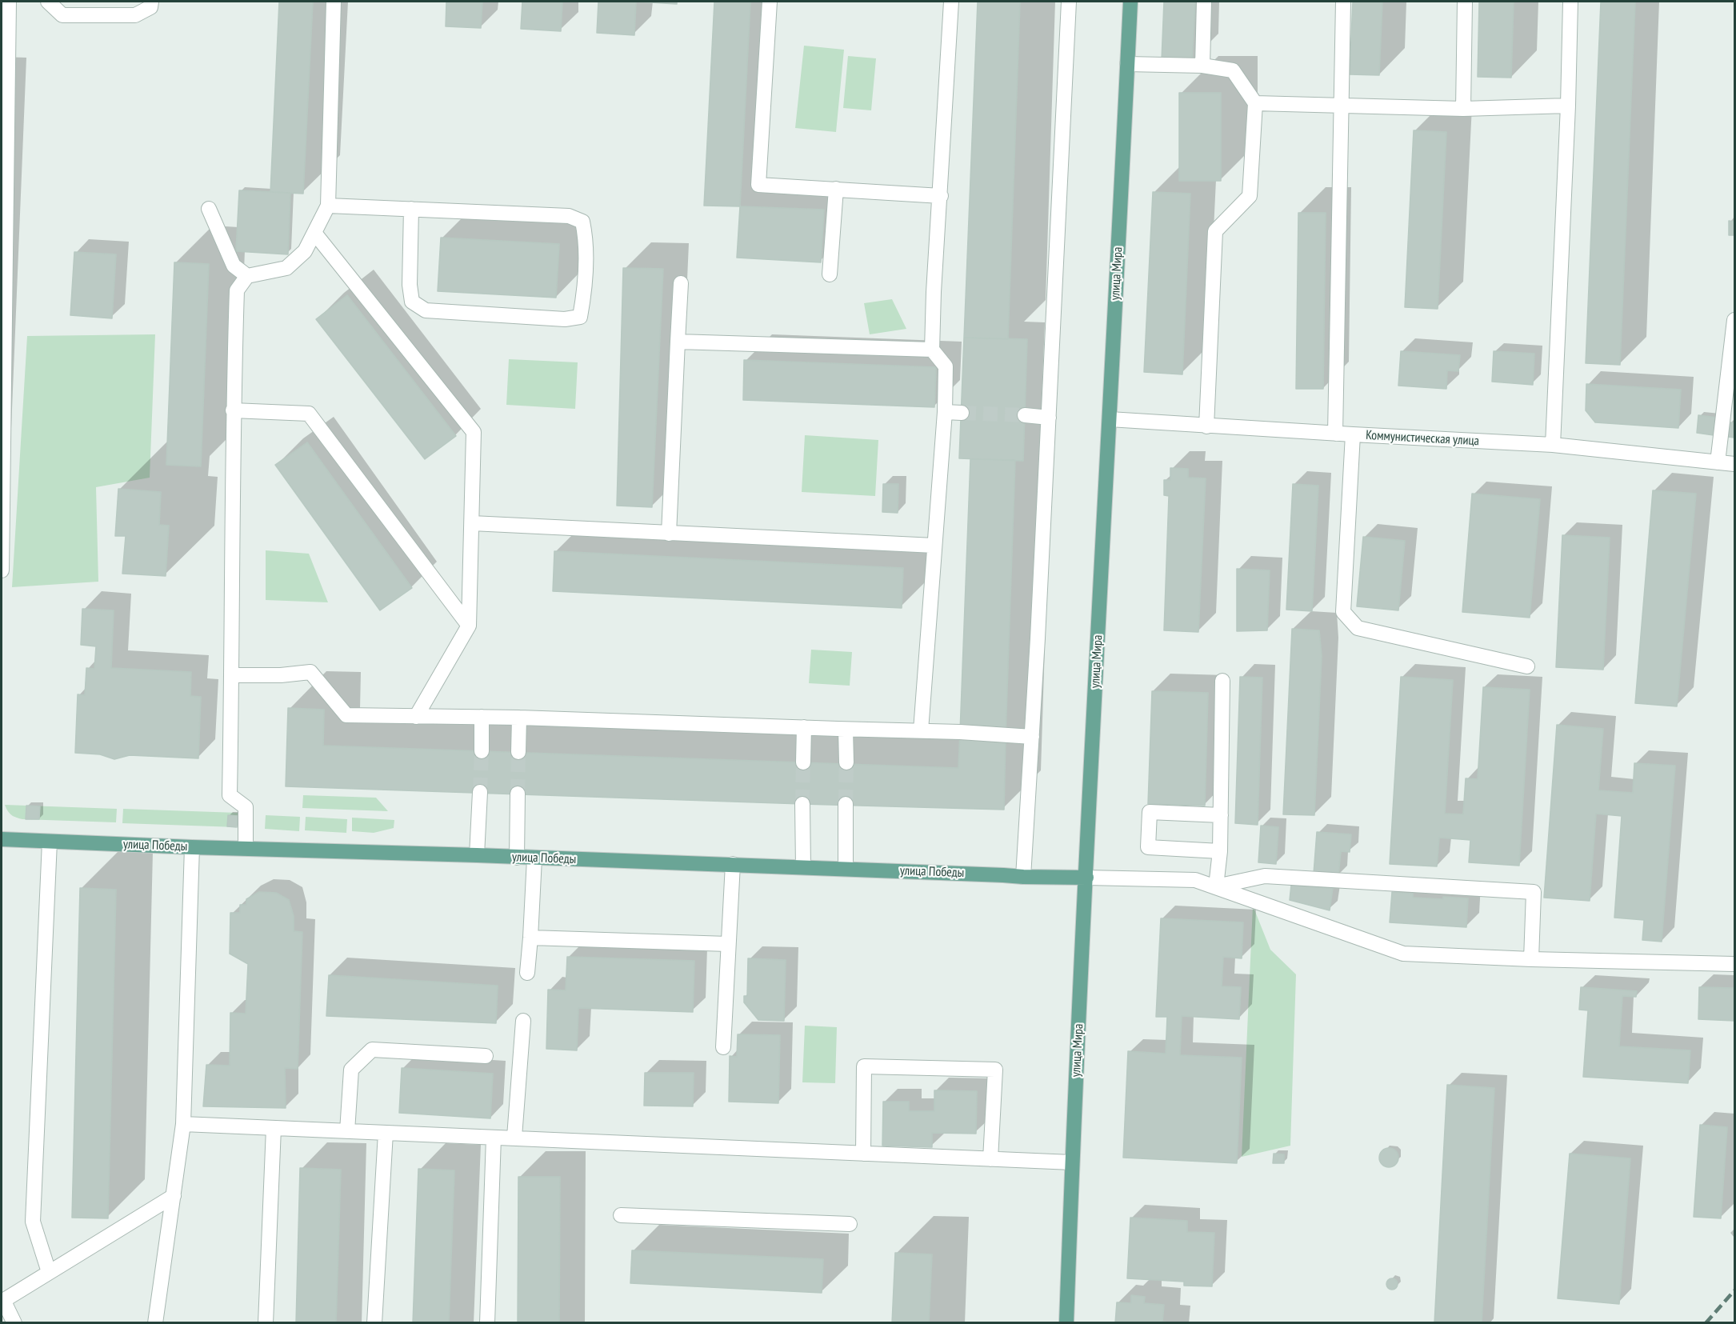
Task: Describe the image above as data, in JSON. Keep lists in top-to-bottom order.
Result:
{
  "streets": {
    "main road": ["улица Мира", "улица Победы"],
    "street": ["Коммунистическая улица"]
  },
  "crossings": [
    ["улица Мира", "Коммунистическая улица"],
    ["улица Мира", "улица Победы"]
  ]
}
